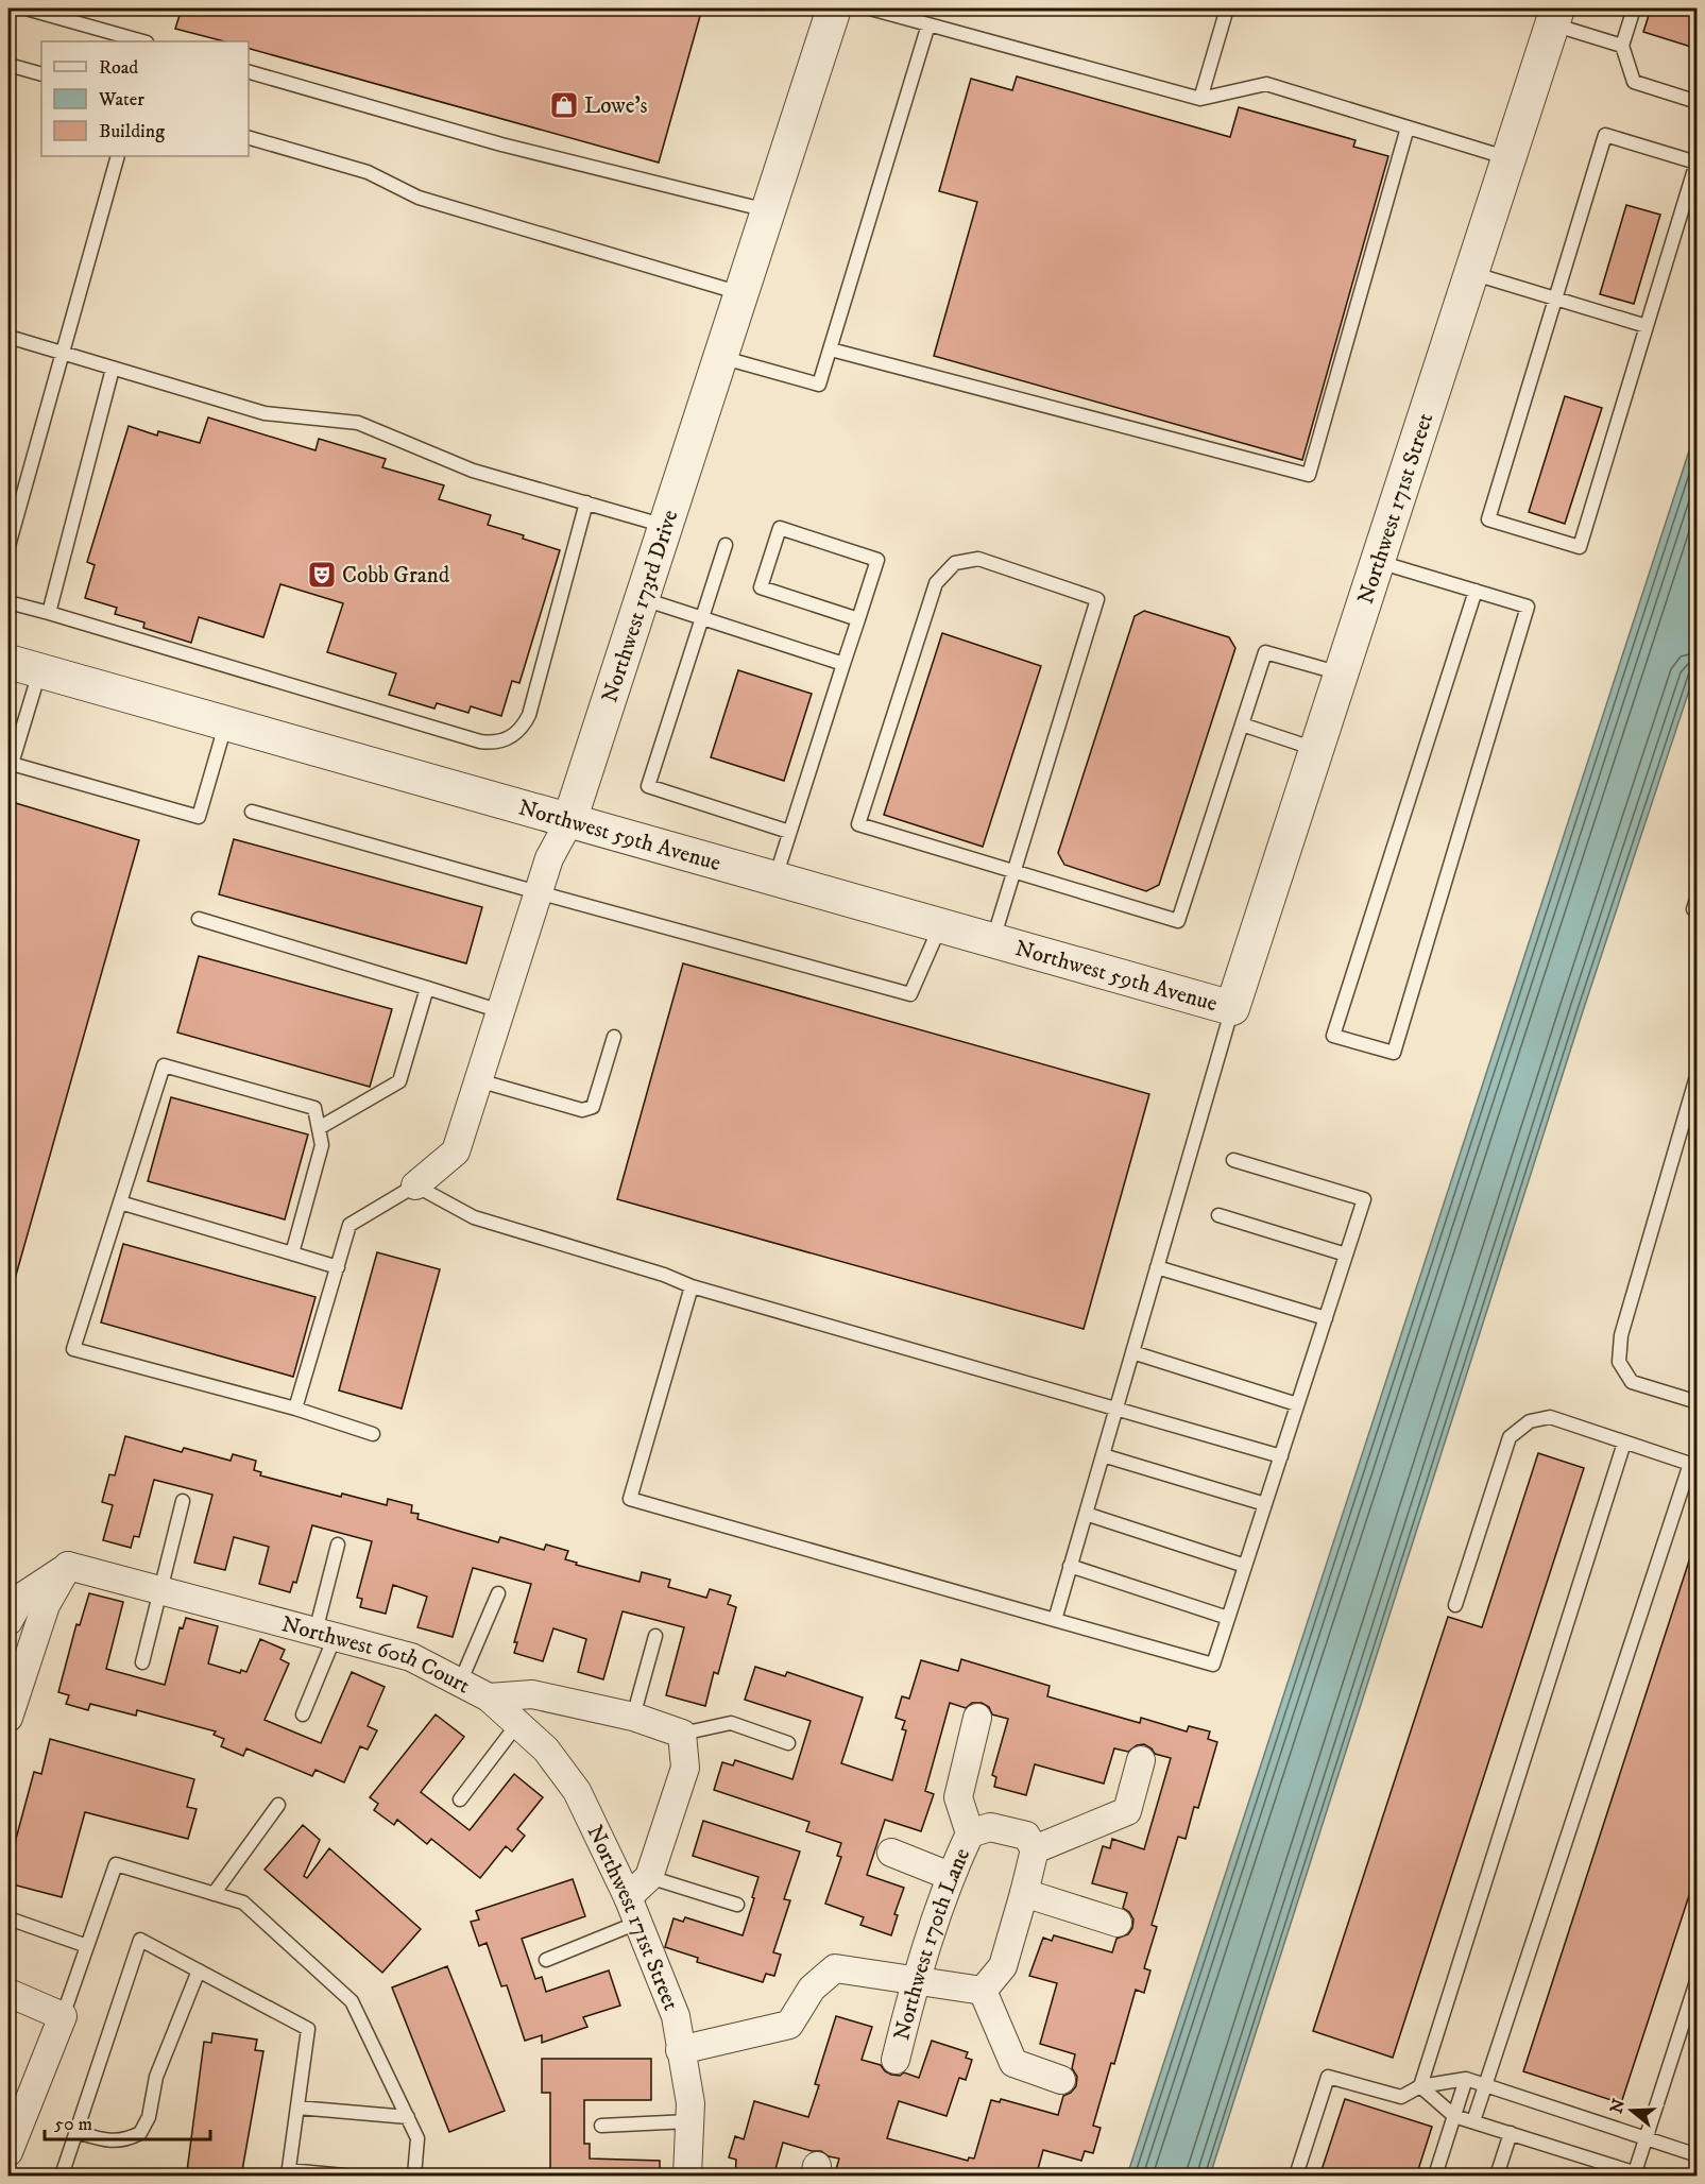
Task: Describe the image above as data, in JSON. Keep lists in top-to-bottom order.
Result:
{
  "streets": {
    "street": [
      "Northwest 171st Street",
      "Northwest 173rd Drive",
      "Northwest 59th Avenue",
      "Northwest 60th Court",
      "Northwest 170th Lane"
    ]
  },
  "crossings": [
    ["Northwest 171st Street", "Northwest 59th Avenue"],
    ["Northwest 171st Street", "Northwest 60th Court"],
    ["Northwest 173rd Drive", "Northwest 59th Avenue"]
  ],
  "places": {
    "shop": ["Lowe's"],
    "theatre": ["Cobb Grand"]
  },
  "legend": ["Road", "Water", "Building"],
  "scale_bar": "50 m",
  "north": "left"
}
